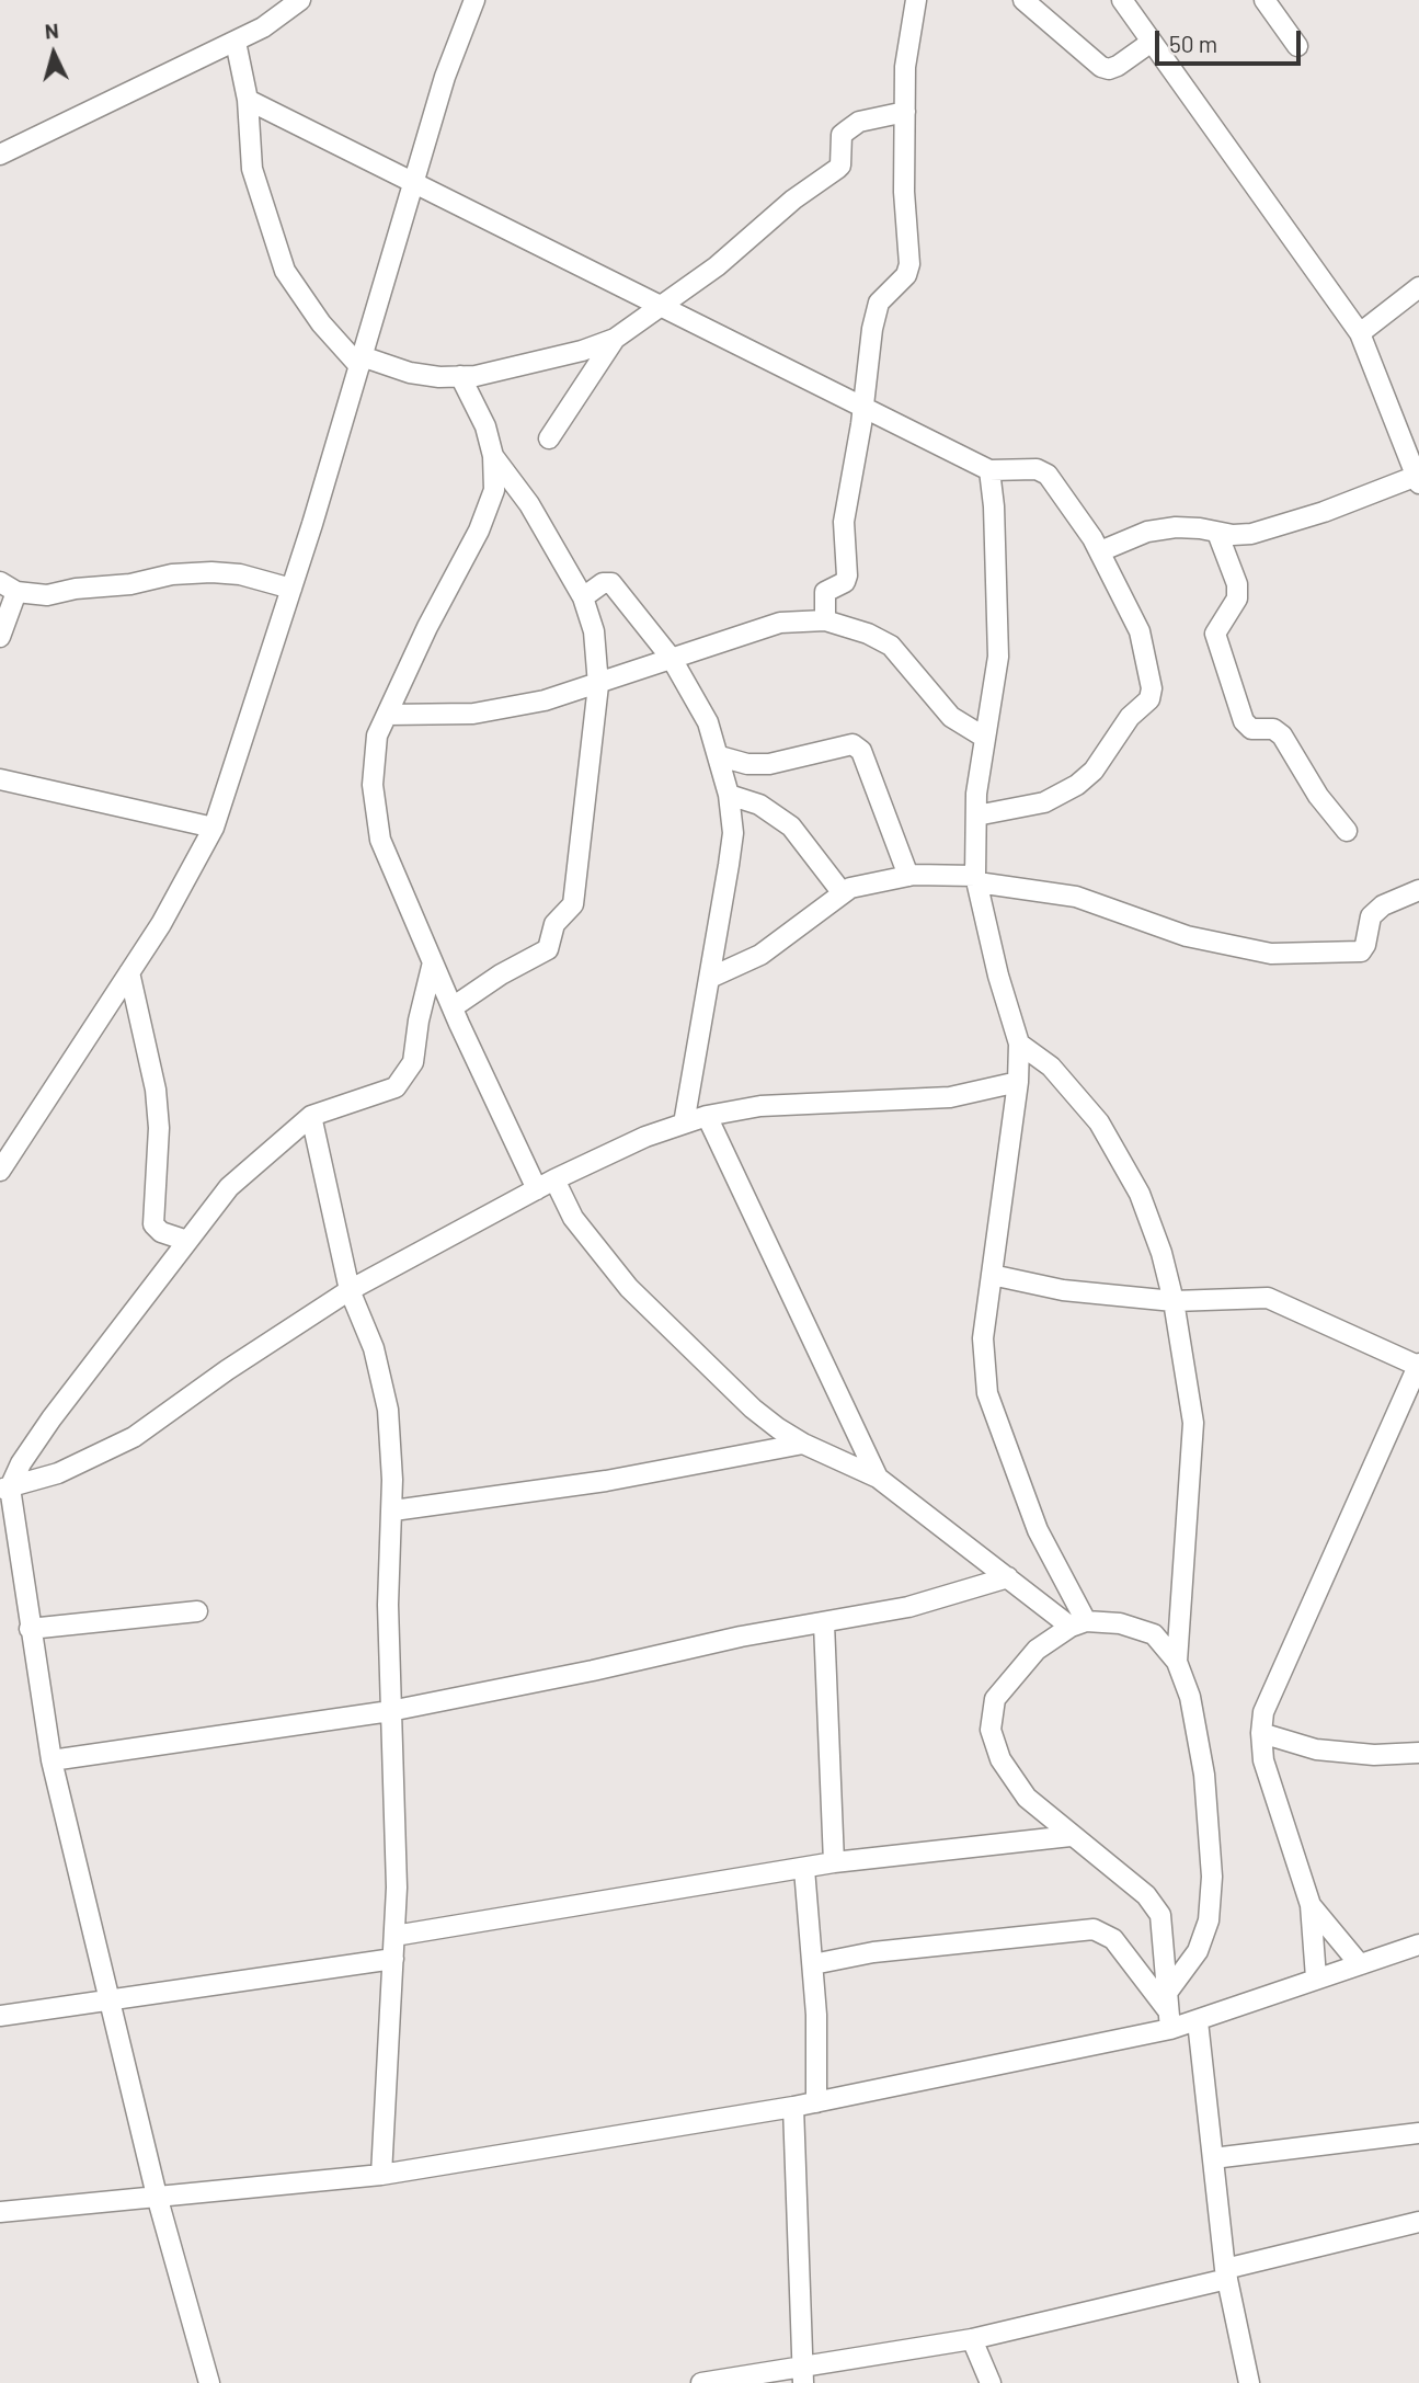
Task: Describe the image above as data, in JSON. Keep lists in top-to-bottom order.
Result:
{
  "scale_bar": "50 m",
  "north": "top"
}
